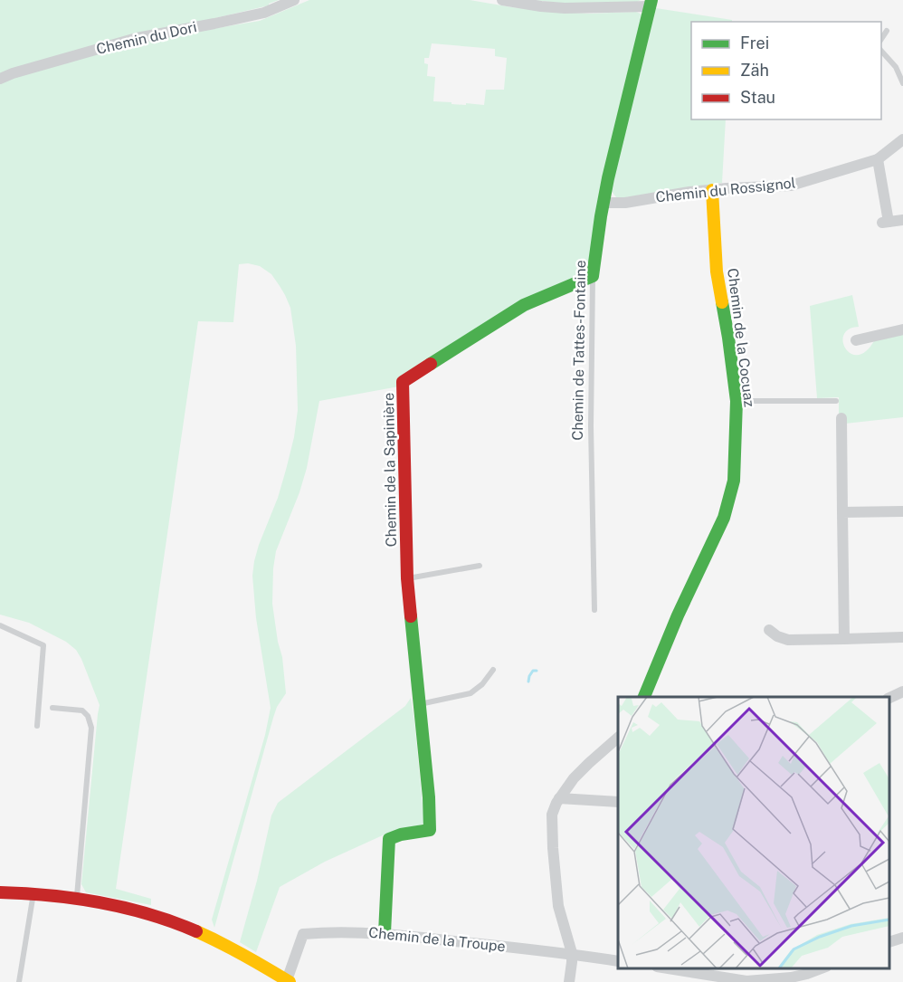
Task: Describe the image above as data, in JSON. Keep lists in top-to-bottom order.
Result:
{
  "streets": {
    "street": [
      "Chemin du Dori",
      "Chemin du Rossignol",
      "Chemin de la Cocuaz",
      "Chemin de Tattes-Fontaine",
      "Chemin de la Sapinière",
      "Chemin de la Troupe"
    ]
  },
  "crossings": [
    ["Chemin du Rossignol", "Chemin de la Cocuaz"],
    ["Chemin du Rossignol", "Chemin de Tattes-Fontaine"],
    ["Chemin de Tattes-Fontaine", "Chemin de la Sapinière"],
    ["Chemin de la Sapinière", "Chemin de la Troupe"]
  ],
  "legend": ["Frei", "Zäh", "Stau"]
}
